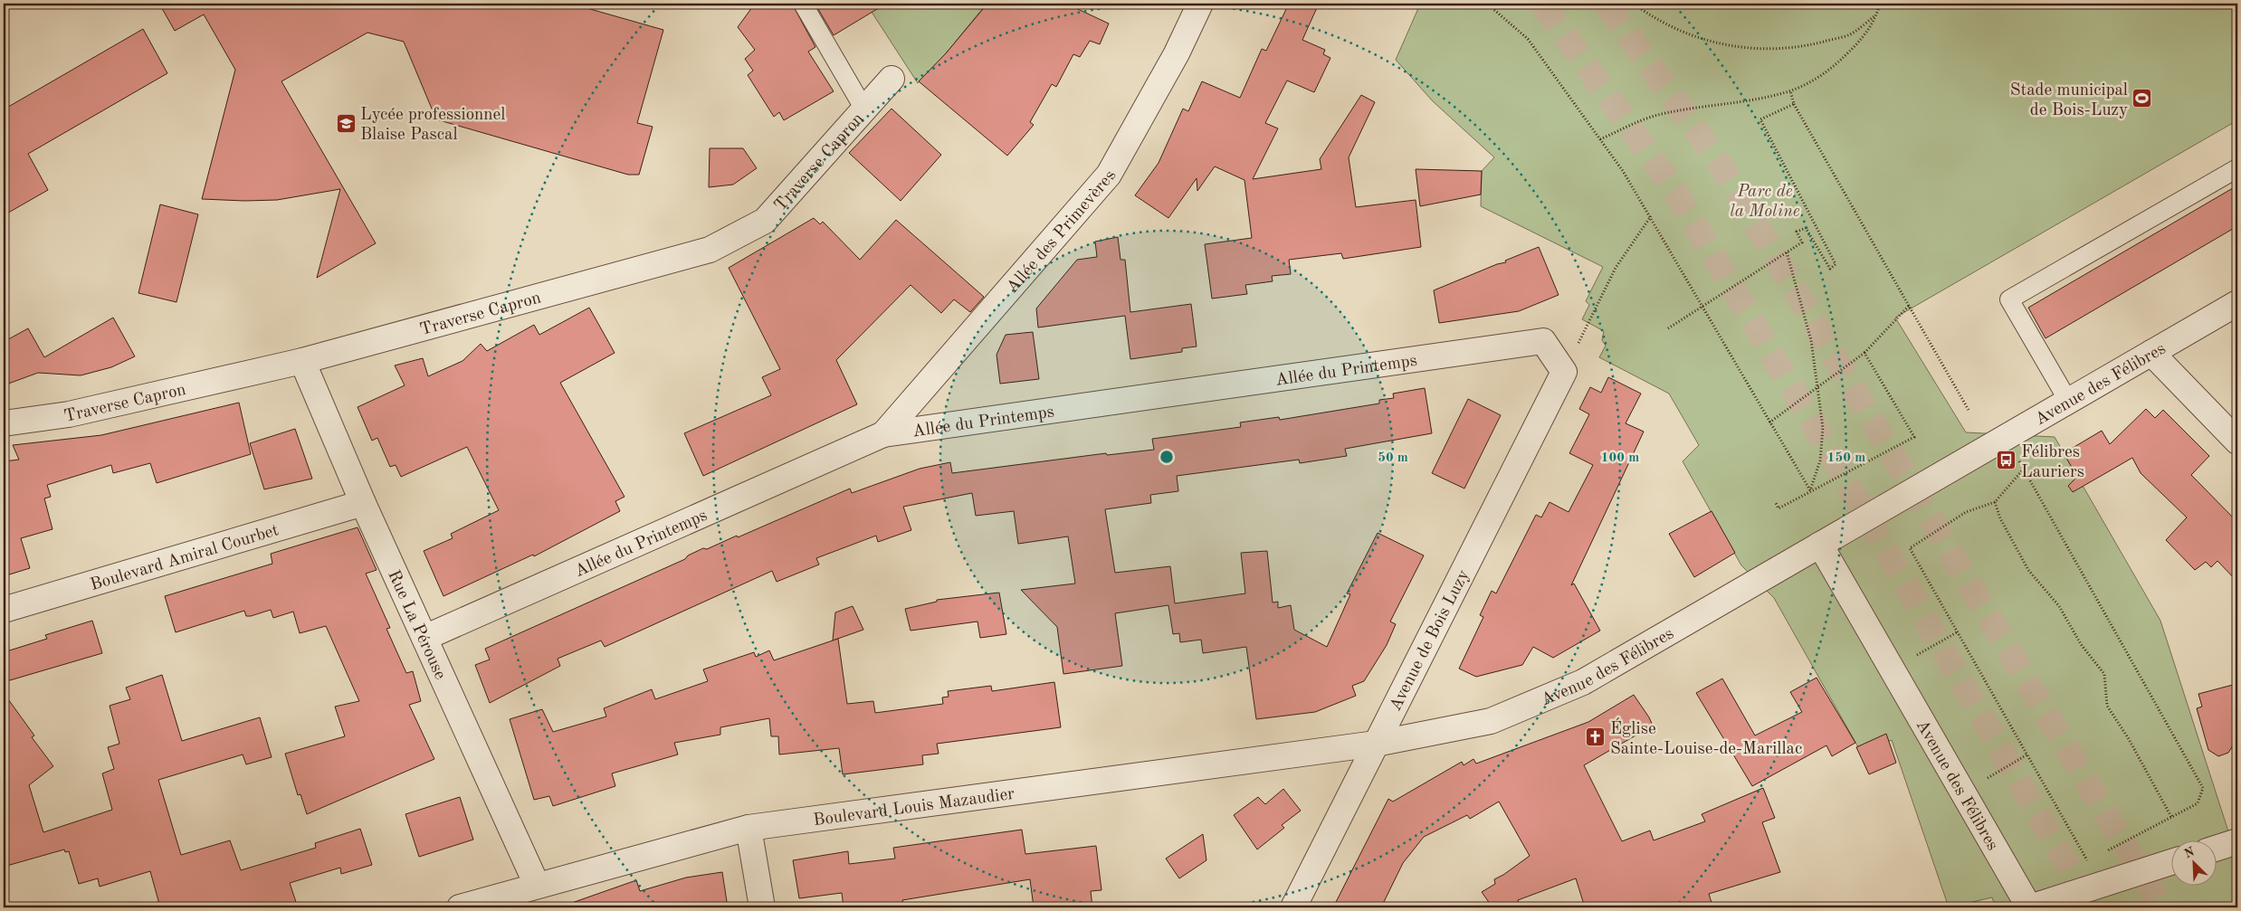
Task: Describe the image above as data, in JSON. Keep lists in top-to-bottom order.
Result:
{
  "streets": {
    "street": [
      "Traverse Capron",
      "Allée des Primevères",
      "Allée du Printemps",
      "Avenue des Félibres",
      "Boulevard Amiral Courbet",
      "Rue La Pérouse",
      "Avenue de Bois Luzy",
      "Boulevard Louis Mazaudier"
    ]
  },
  "crossings": [
    ["Traverse Capron", "Rue La Pérouse"],
    ["Allée des Primevères", "Allée du Printemps"],
    ["Allée du Printemps", "Rue La Pérouse"],
    ["Allée du Printemps", "Avenue de Bois Luzy"],
    ["Avenue des Félibres", "Avenue de Bois Luzy"],
    ["Avenue des Félibres", "Boulevard Louis Mazaudier"],
    ["Boulevard Amiral Courbet", "Rue La Pérouse"],
    ["Rue La Pérouse", "Boulevard Louis Mazaudier"],
    ["Avenue de Bois Luzy", "Boulevard Louis Mazaudier"]
  ],
  "parks": ["Parc de la Moline"],
  "places": {
    "sports": ["Stade municipal de Bois-Luzy"],
    "school or university": ["Lycée professionnel Blaise Pascal"],
    "bus stop": ["Félibres Lauriers"],
    "church": ["Église Sainte-Louise-de-Marillac"]
  },
  "north": "top left",
  "rings": ["50 m", "100 m", "150 m"]
}
